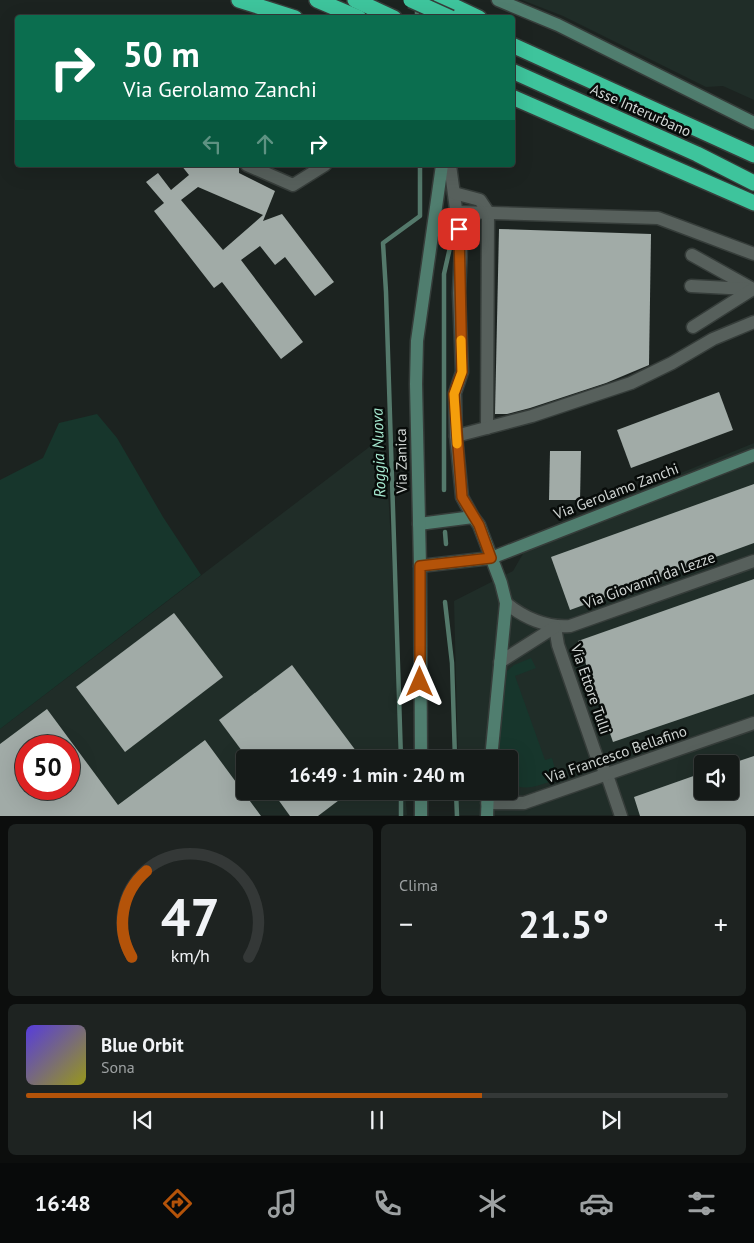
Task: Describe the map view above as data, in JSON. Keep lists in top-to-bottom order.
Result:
{
  "streets": {
    "highway": ["Asse Interurbano"],
    "main road": ["Via Zanica", "Via Gerolamo Zanchi"],
    "street": ["Via Giovanni da Lezze", "Via Ettore Tulli", "Via Francesco Bellafino"]
  },
  "crossings": [
    ["Via Zanica", "Via Gerolamo Zanchi"],
    ["Via Giovanni da Lezze", "Via Ettore Tulli"],
    ["Via Ettore Tulli", "Via Francesco Bellafino"]
  ],
  "water": ["Roggia Nuova"],
  "page": {
    "turn": ["50 m", "Via Gerolamo Zanchi"],
    "limit": "50",
    "trip": "16:49 · 1 min · 240 m",
    "tile": "Clima",
    "heat": ["−", "21.5°", "+"],
    "song": ["Blue Orbit", "Sona"],
    "tabs": "16:48",
    "gauge": ["47", "km/h"]
  }
}
